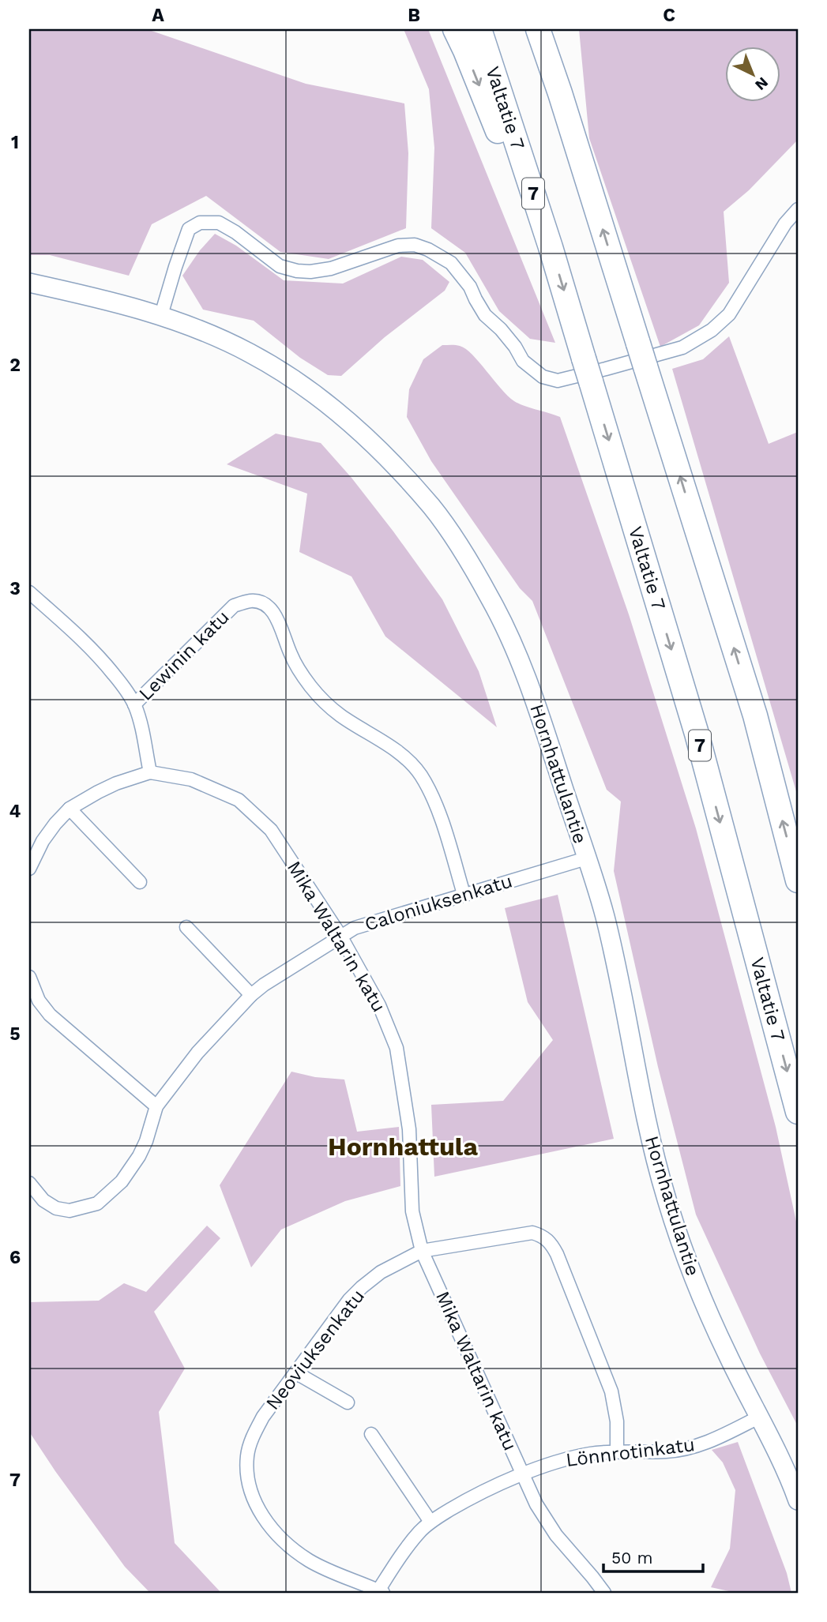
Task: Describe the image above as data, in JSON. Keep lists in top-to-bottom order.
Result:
{
  "streets": {
    "highway": ["Valtatie 7", "7"],
    "street": [
      "Lewinin katu",
      "Hornhattulantie",
      "Caloniuksenkatu",
      "Mika Waltarin katu",
      "Neoviuksenkatu",
      "Lönnrotinkatu"
    ]
  },
  "crossings": [
    ["Lewinin katu", "Caloniuksenkatu"],
    ["Hornhattulantie", "Caloniuksenkatu"],
    ["Hornhattulantie", "Lönnrotinkatu"],
    ["Caloniuksenkatu", "Mika Waltarin katu"],
    ["Mika Waltarin katu", "Neoviuksenkatu"],
    ["Mika Waltarin katu", "Lönnrotinkatu"],
    ["Neoviuksenkatu", "Lönnrotinkatu"]
  ],
  "districts": ["Hornhattula"],
  "scale_bar": "50 m",
  "north": "bottom right",
  "grid": {
    "columns": ["A", "B", "C"],
    "rows": [
      "1",
      "2",
      "3",
      "4",
      "5",
      "6",
      "7"
    ]
  }
}
